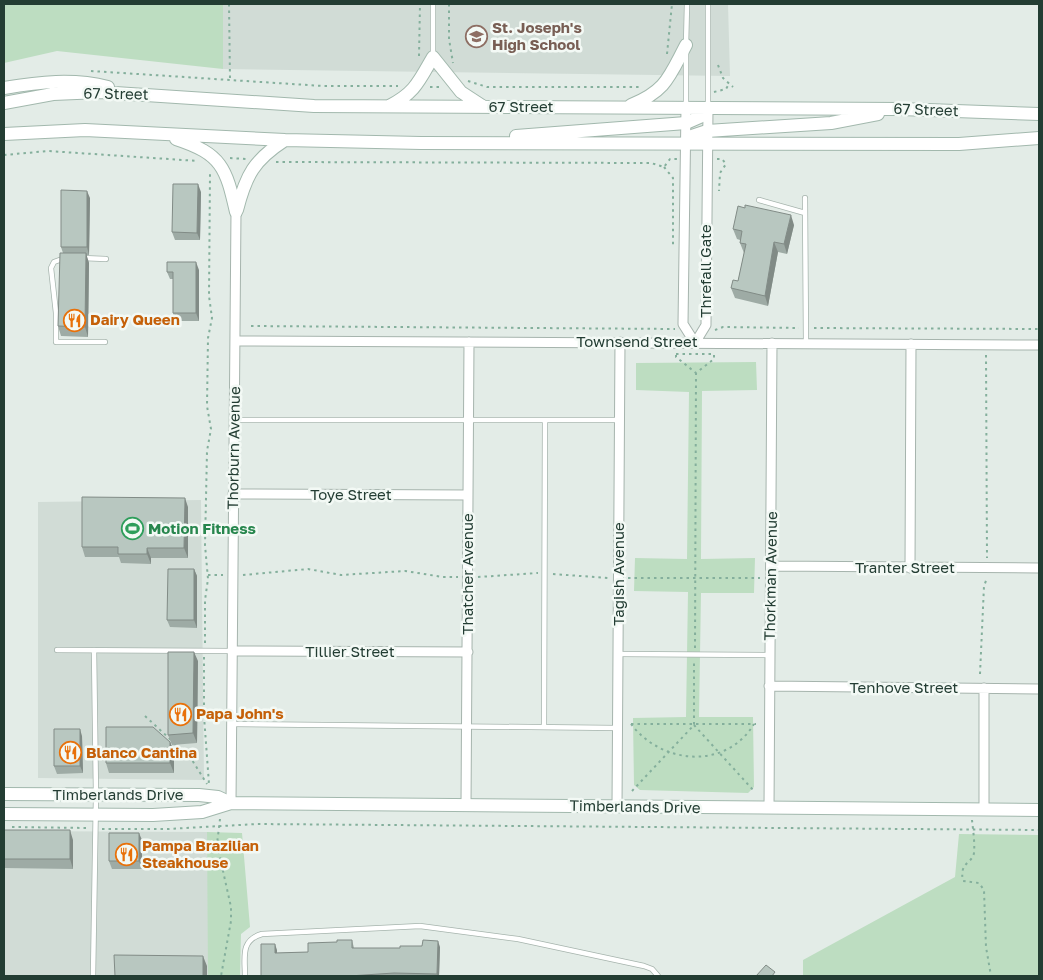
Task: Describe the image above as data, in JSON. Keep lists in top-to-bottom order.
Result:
{
  "streets": {
    "main road": ["67 Street", "Timberlands Drive"],
    "street": [
      "Threfall Gate",
      "Townsend Street",
      "Thorburn Avenue",
      "Toye Street",
      "Tranter Street",
      "Thatcher Avenue",
      "Tagish Avenue",
      "Thorkman Avenue",
      "Tillier Street",
      "Tenhove Street"
    ]
  },
  "crossings": [
    ["67 Street", "Threfall Gate"],
    ["Threfall Gate", "Townsend Street"],
    ["Townsend Street", "Thorburn Avenue"],
    ["Townsend Street", "Thatcher Avenue"],
    ["Townsend Street", "Tagish Avenue"],
    ["Townsend Street", "Thorkman Avenue"],
    ["Thorburn Avenue", "Toye Street"],
    ["Thorburn Avenue", "Tillier Street"],
    ["Thorburn Avenue", "Timberlands Drive"],
    ["Toye Street", "Thatcher Avenue"],
    ["Tranter Street", "Thorkman Avenue"],
    ["Thatcher Avenue", "Tillier Street"],
    ["Thatcher Avenue", "Timberlands Drive"],
    ["Tagish Avenue", "Timberlands Drive"],
    ["Thorkman Avenue", "Tenhove Street"],
    ["Thorkman Avenue", "Timberlands Drive"]
  ],
  "places": {
    "school or university": ["St. Joseph's High School"],
    "restaurant": [
      "Dairy Queen",
      "Papa John's",
      "Blanco Cantina",
      "Pampa Brazilian Steakhouse"
    ],
    "sports": ["Motion Fitness"]
  }
}
